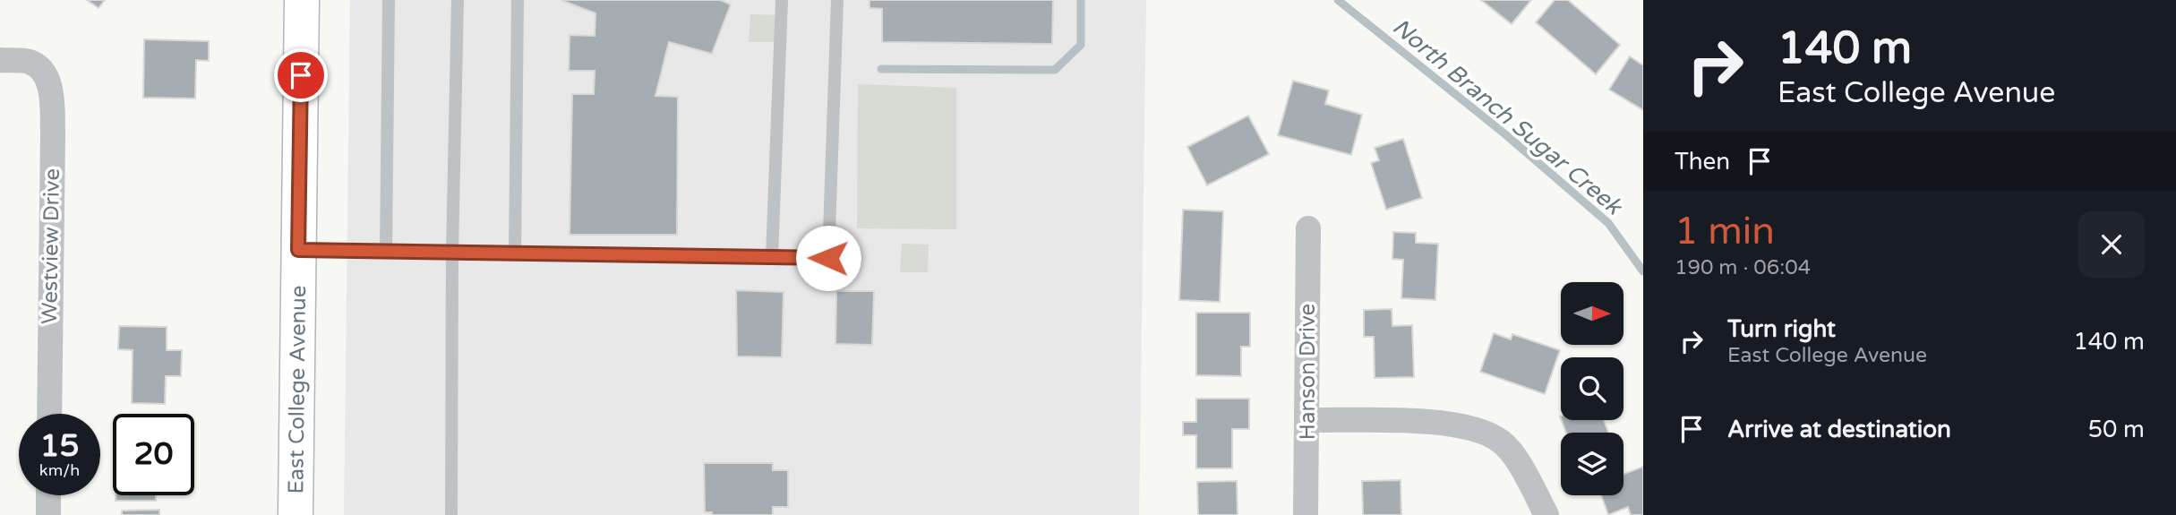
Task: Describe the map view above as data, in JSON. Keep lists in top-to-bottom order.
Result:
{
  "streets": {
    "main road": ["East College Avenue"],
    "street": ["Westview Drive", "Hanson Drive"]
  },
  "water": ["North Branch Sugar Creek"],
  "north": "right",
  "page": {
    "turn": ["140 m", "East College Avenue"],
    "then": "Then",
    "heading": ["1 min", "190 m · 06:04"],
    "list": [
      {
        "name": "Turn right",
        "note": "East College Avenue",
        "value": "140 m"
      },
      {
        "name": "Arrive at destination",
        "value": "50 m"
      }
    ],
    "speed": "15 km/h",
    "limit": "20"
  }
}
